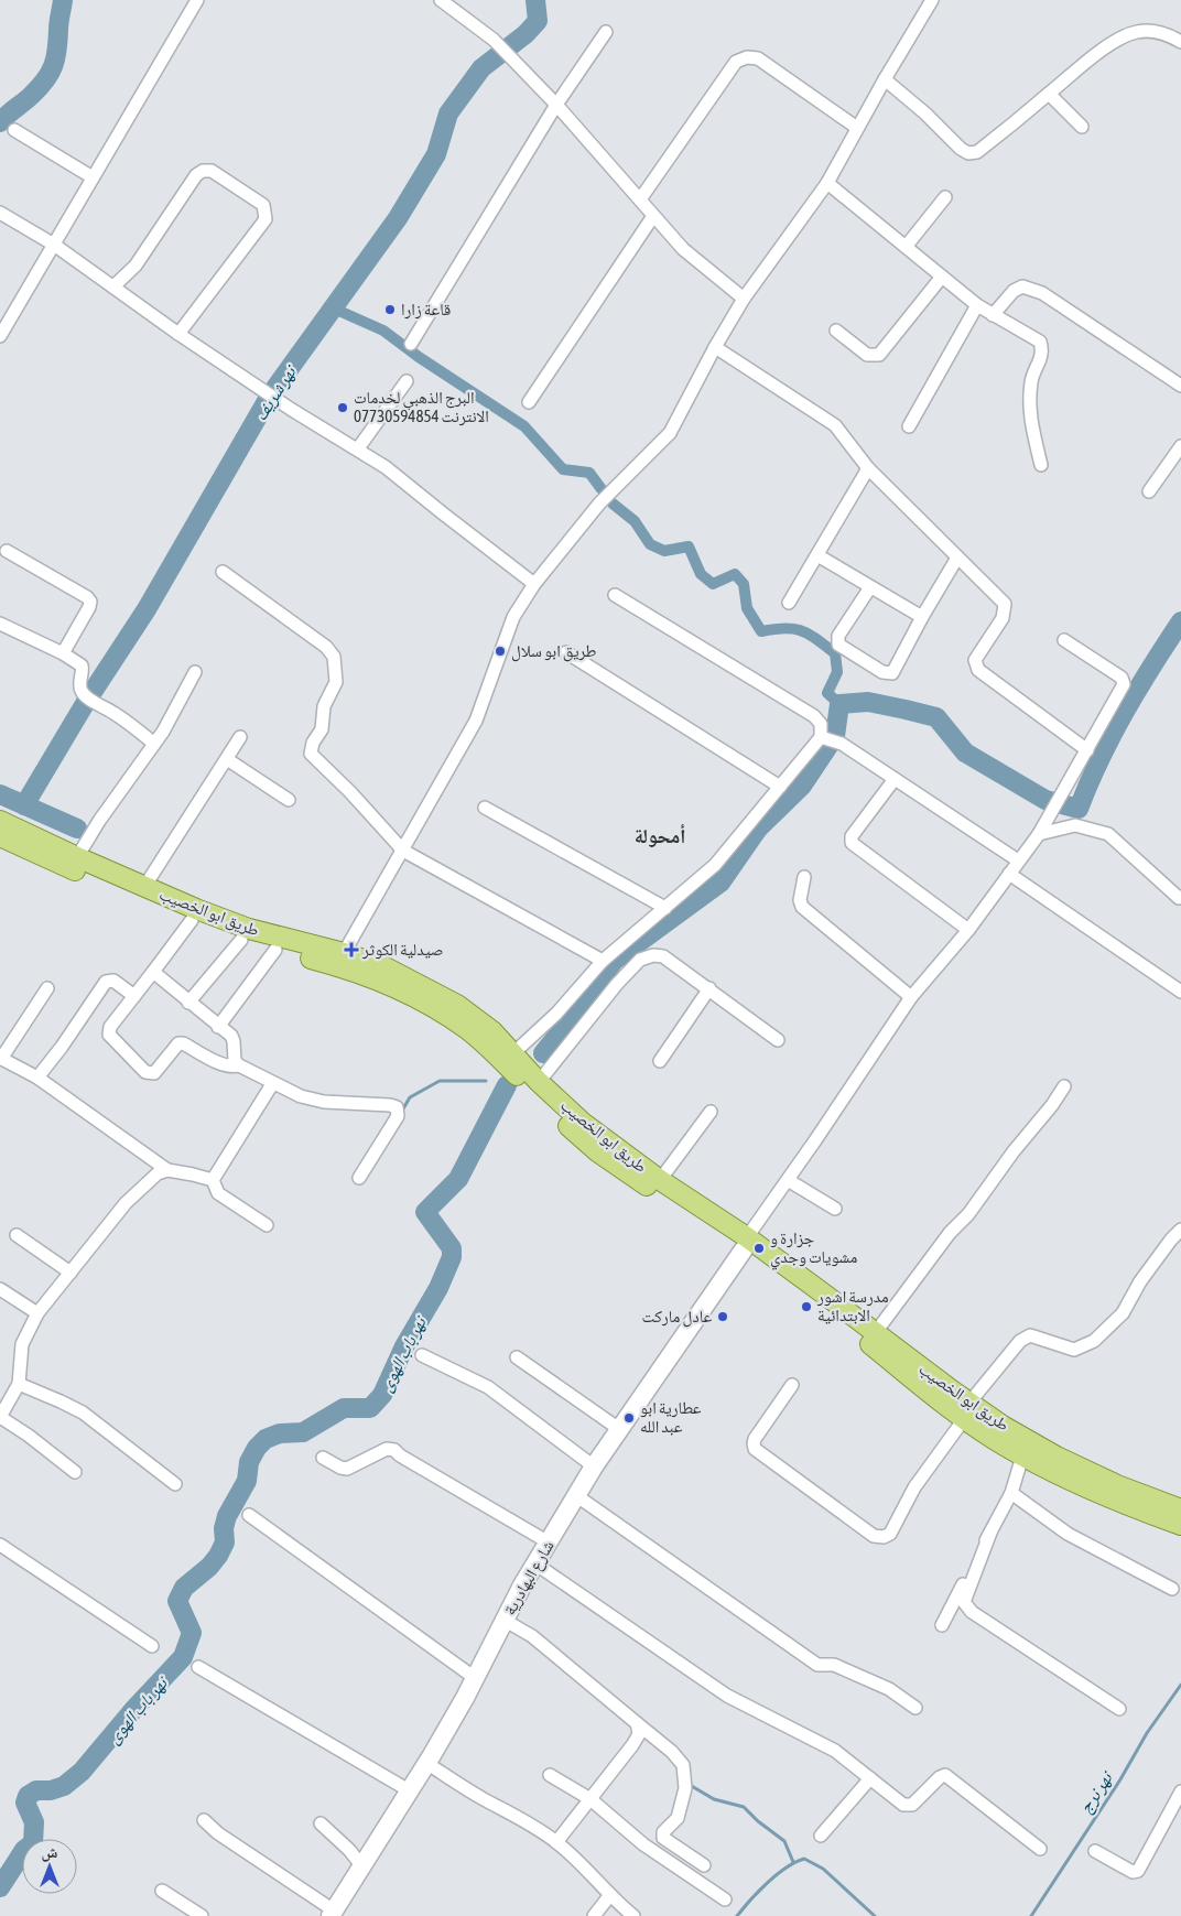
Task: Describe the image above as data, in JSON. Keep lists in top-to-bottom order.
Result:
{
  "streets": {
    "main road": ["طريق ابو الخصيب", "شارع البهادرية"]
  },
  "crossings": [
    ["طريق ابو الخصيب", "شارع البهادرية"]
  ],
  "districts": ["أمحولة"],
  "water": ["نهر شريف", "نهر باب الهوى", "نهر نرج"],
  "places": {
    "other": [
      "قاعة زارا",
      "البرج الذهبي لخدمات الانترنت 07730594854",
      "طريق ابو سلال",
      "جزارة و مشويات وجدي",
      "مدرسة اشور الابتدائية",
      "عادل ماركت",
      "عطارية ابو عبد الله"
    ],
    "health": ["صيدلية الكوثر"]
  },
  "north": "top"
}
